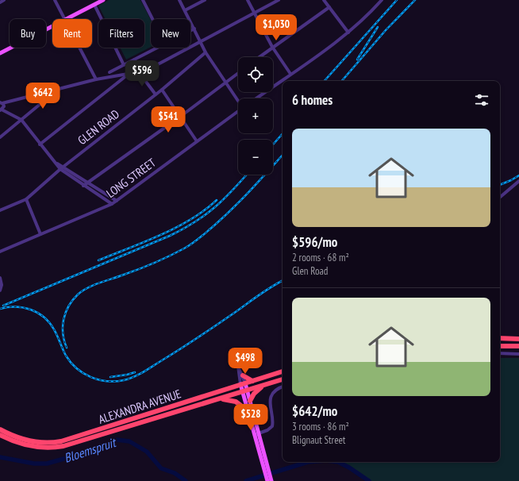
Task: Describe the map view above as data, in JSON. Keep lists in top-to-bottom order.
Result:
{
  "streets": {
    "highway": ["ALEXANDRA AVENUE"],
    "street": ["GLEN ROAD", "LONG STREET"]
  },
  "water": ["Bloemspruit"],
  "page": {
    "price": [
      "$1,030",
      "$596",
      "$642",
      "$541",
      "$498",
      "$528"
    ],
    "chip": [
      "Buy",
      "Rent",
      "Filters",
      "New"
    ],
    "map_buttons": ["+", "−"],
    "heading": "6 homes",
    "list": [
      {
        "name": "$596/mo",
        "note": "2 rooms · 68 m² · Glen Road"
      },
      {
        "name": "$642/mo",
        "note": "3 rooms · 86 m² · Blignaut Street"
      }
    ]
  }
}
